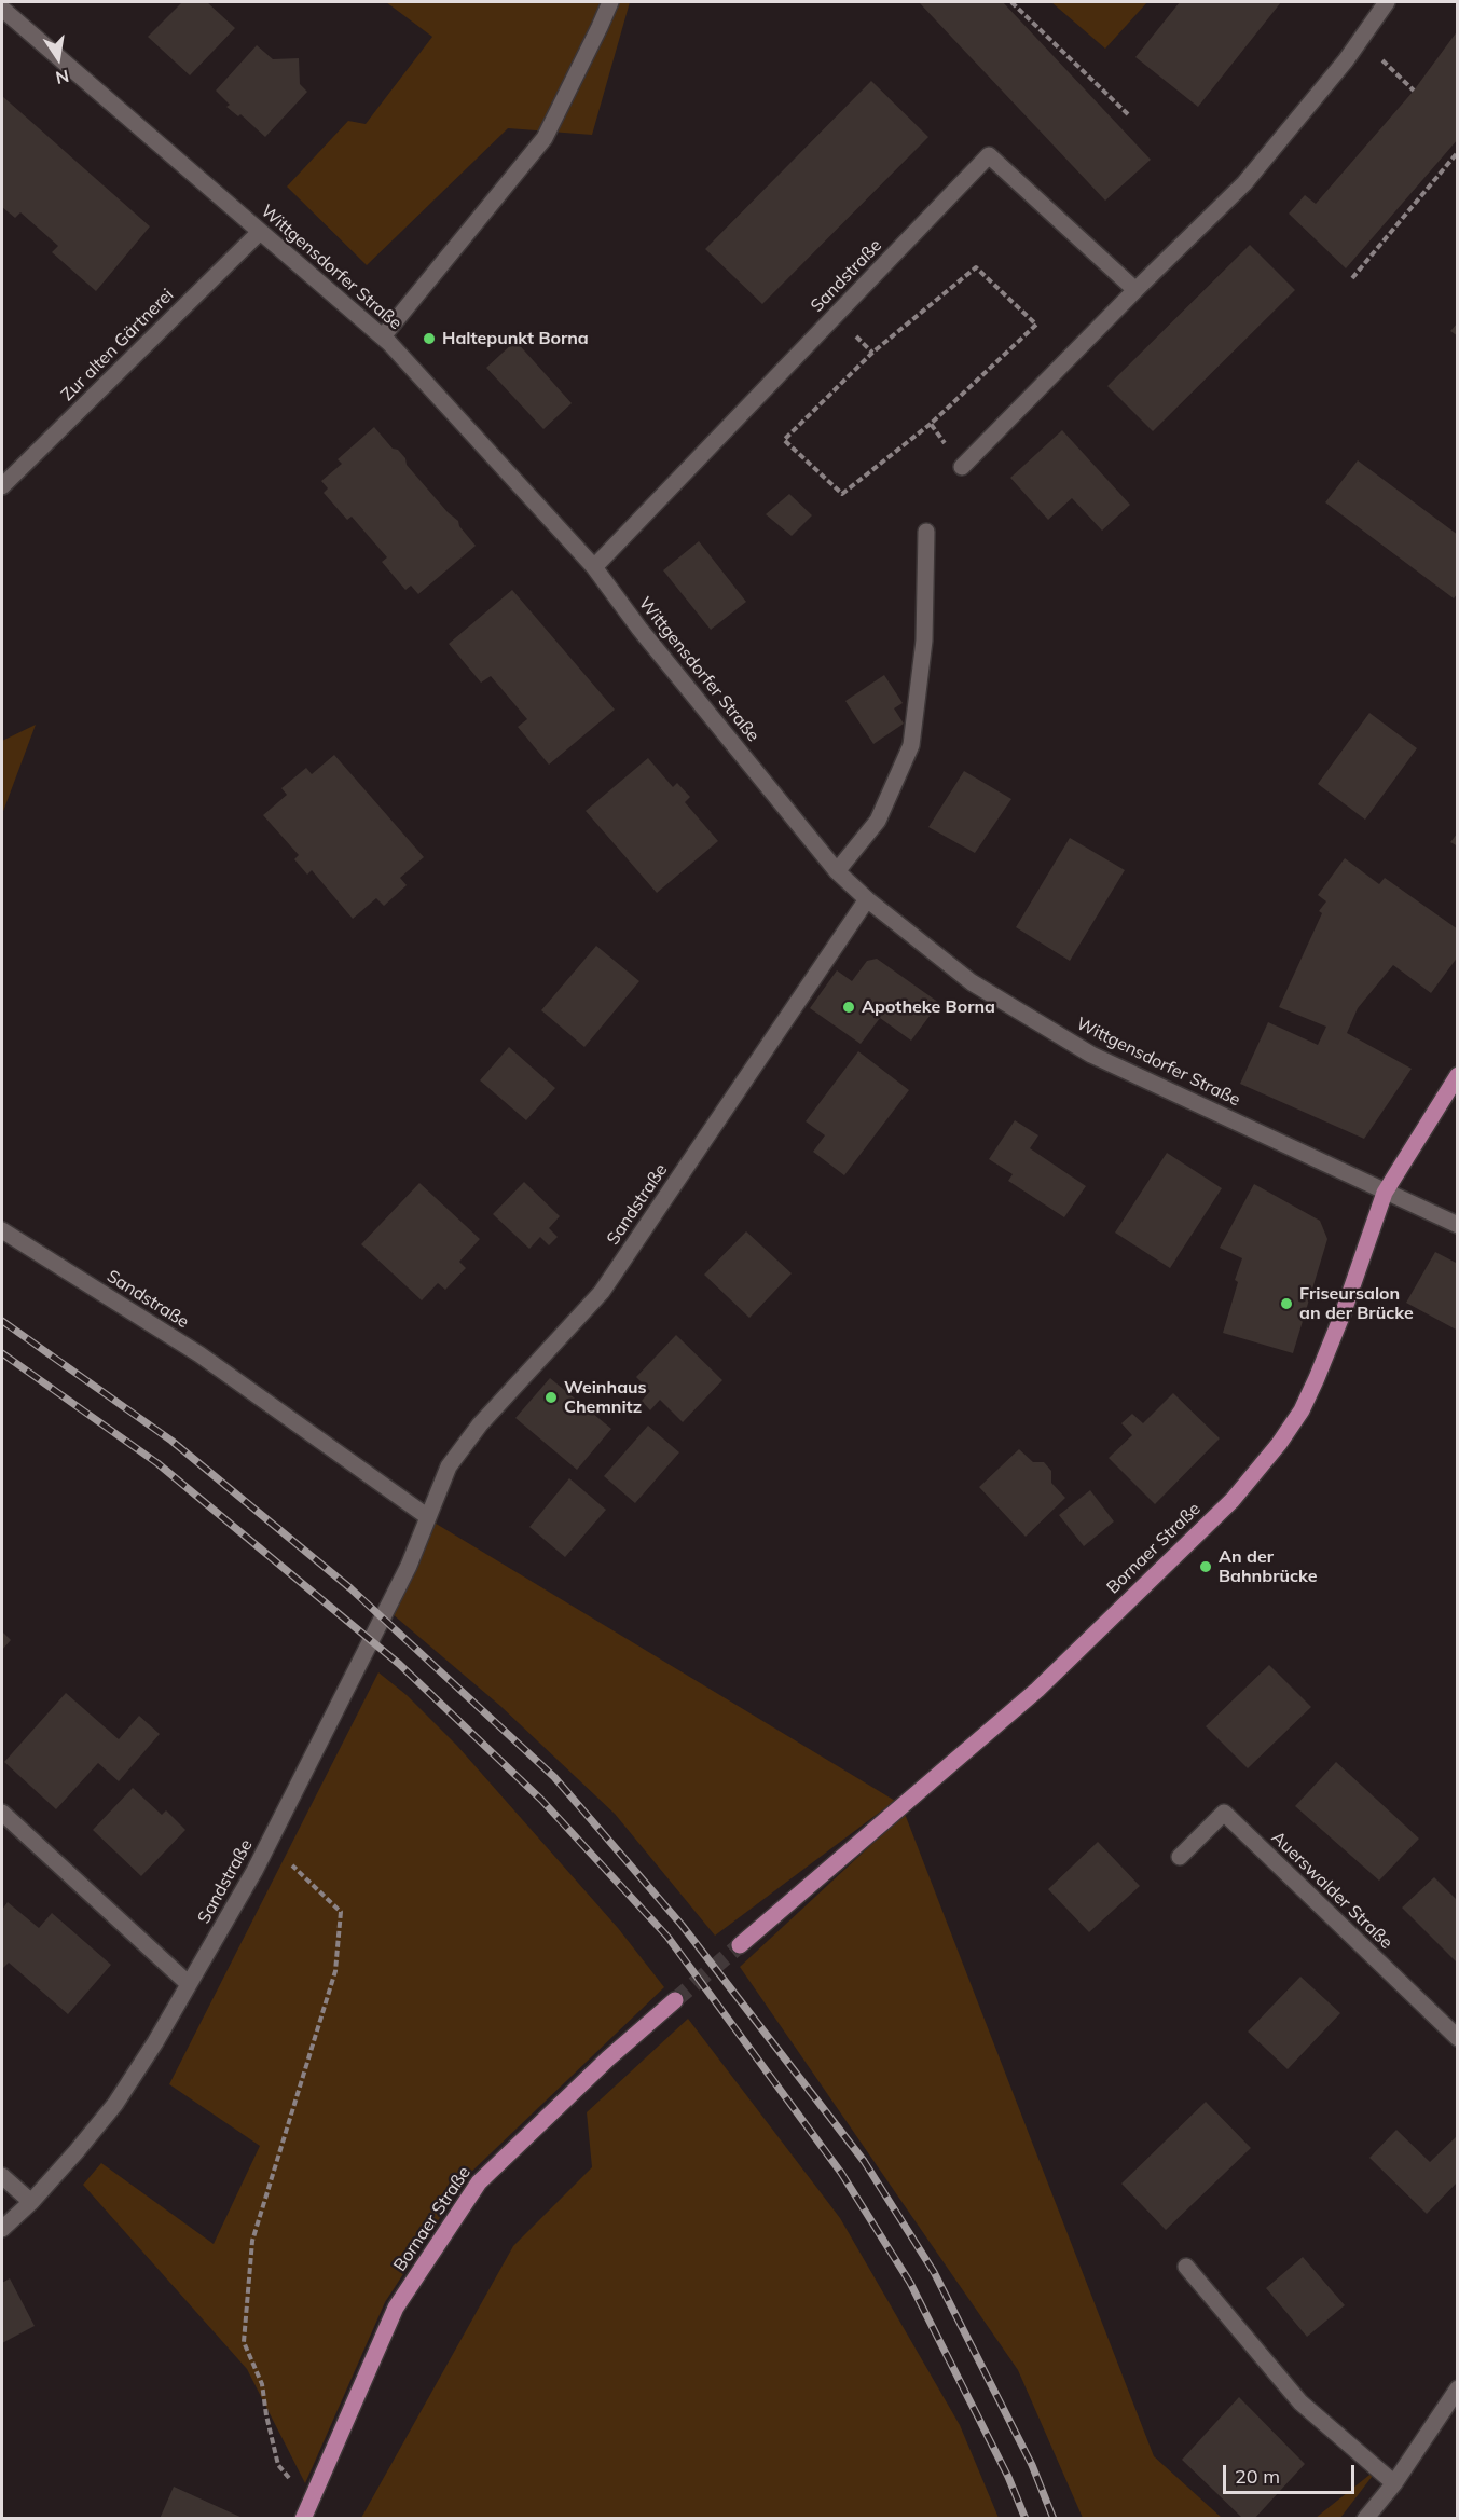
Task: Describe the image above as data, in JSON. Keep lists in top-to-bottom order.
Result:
{
  "streets": {
    "main road": ["Bornaer Straße"],
    "street": [
      "Wittgensdorfer Straße",
      "Sandstraße",
      "Zur alten Gärtnerei",
      "Auerswalder Straße"
    ]
  },
  "crossings": [
    ["Wittgensdorfer Straße", "Sandstraße"],
    ["Wittgensdorfer Straße", "Zur alten Gärtnerei"],
    ["Wittgensdorfer Straße", "Bornaer Straße"]
  ],
  "places": [
    "Haltepunkt Borna",
    "Apotheke Borna",
    "Friseursalon an der Brücke",
    "Weinhaus Chemnitz",
    "An der Bahnbrücke"
  ],
  "scale_bar": "20 m",
  "north": "bottom"
}
